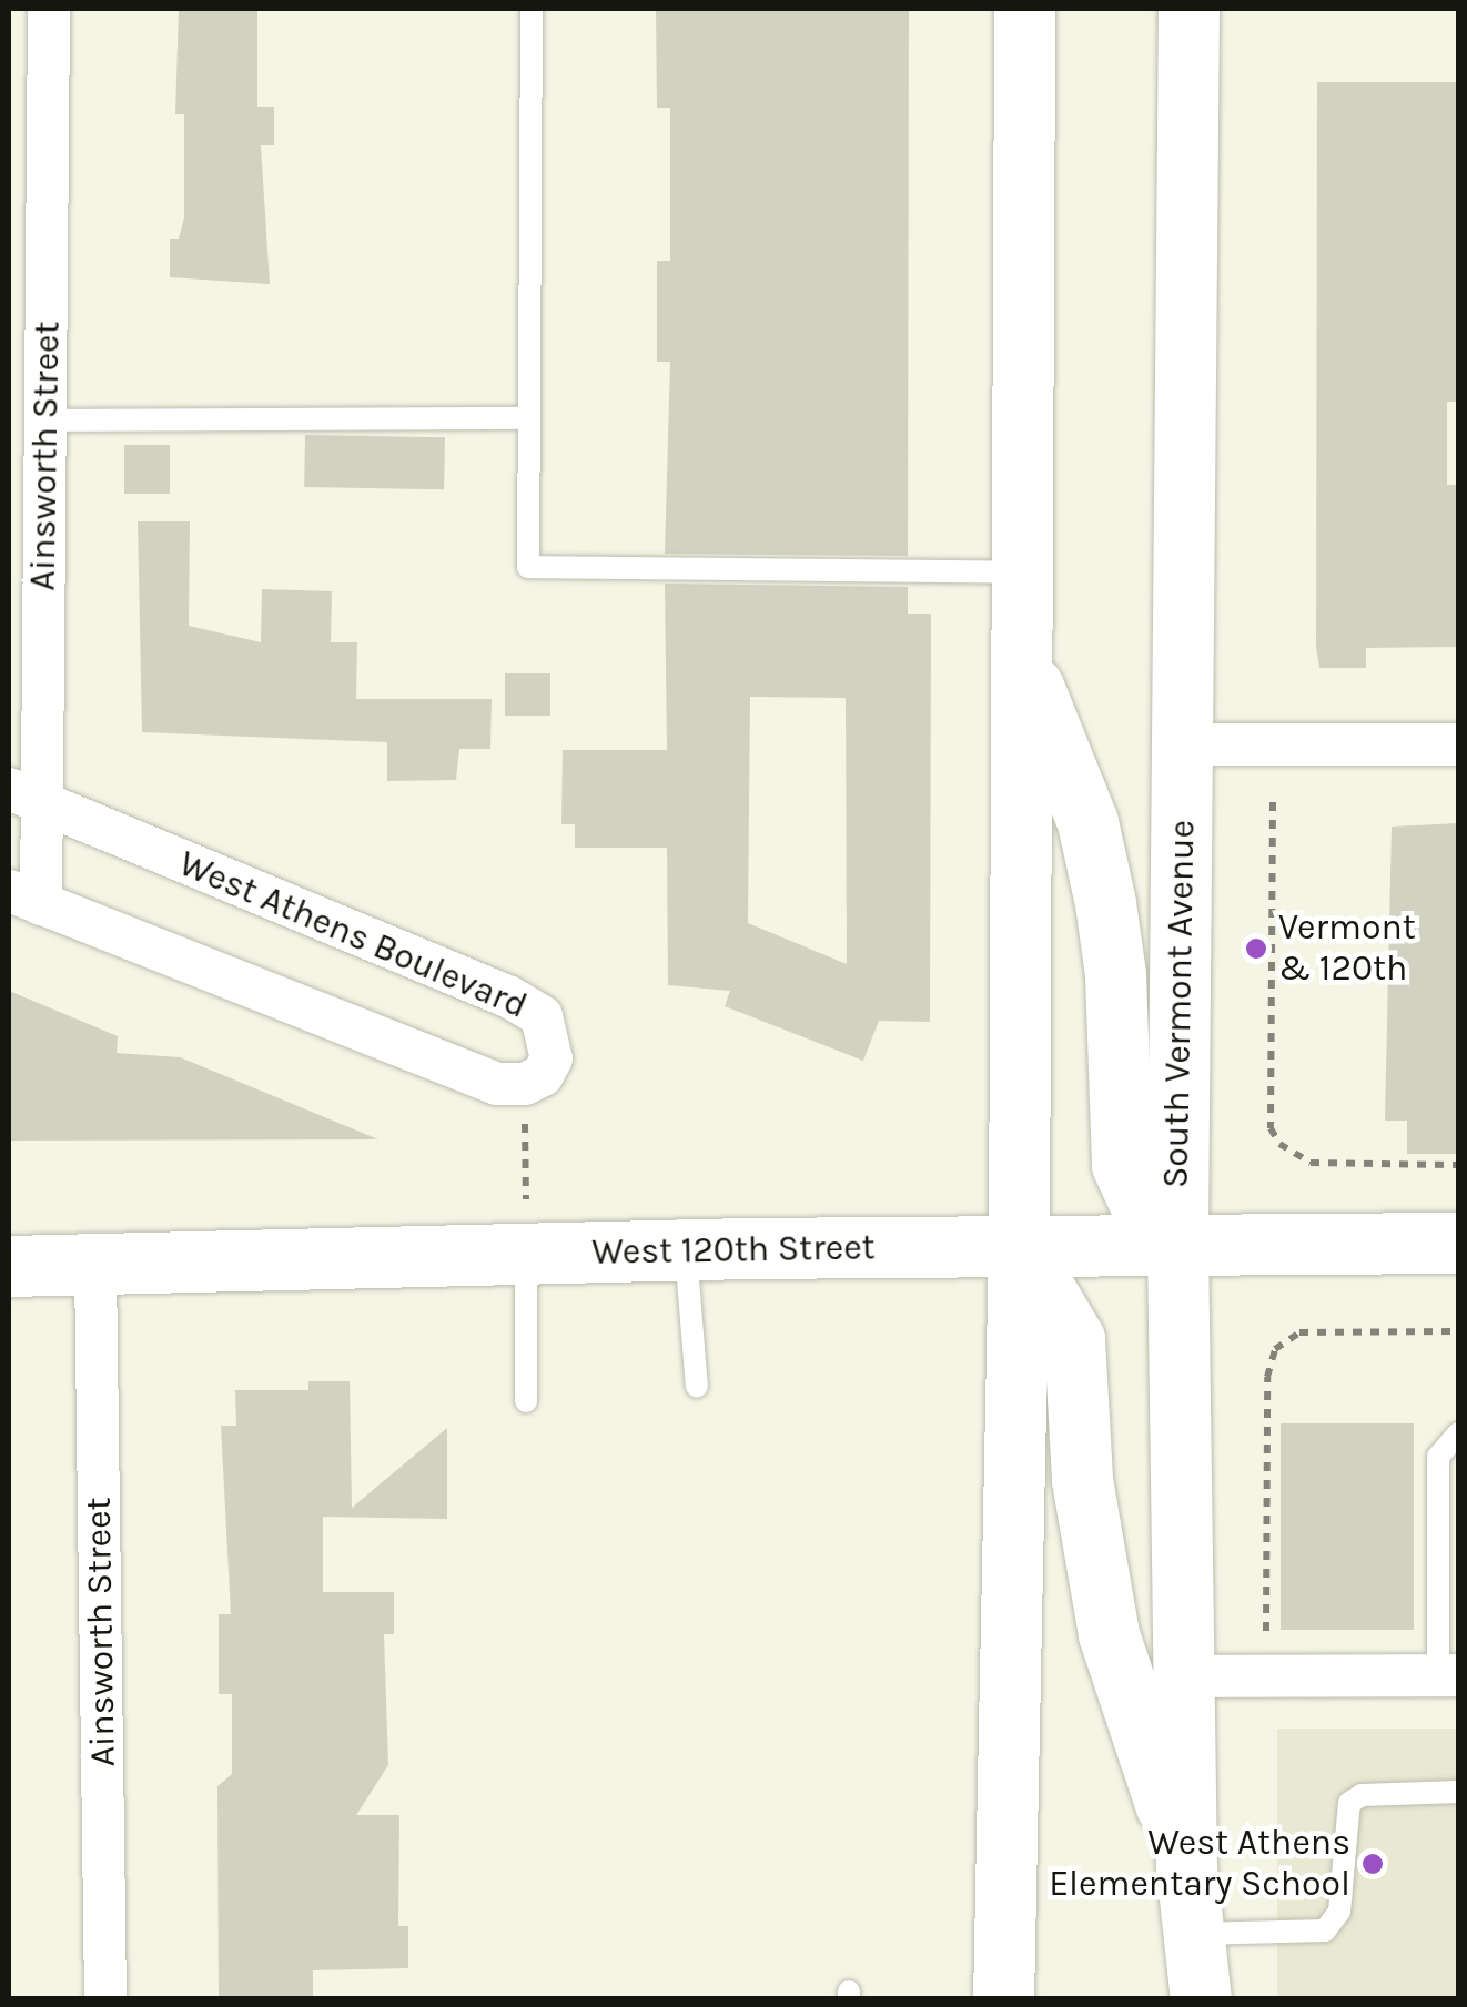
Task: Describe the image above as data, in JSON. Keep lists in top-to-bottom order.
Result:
{
  "streets": {
    "main road": ["South Vermont Avenue", "West 120th Street"],
    "street": ["Ainsworth Street", "West Athens Boulevard"]
  },
  "crossings": [
    ["Ainsworth Street", "West Athens Boulevard"],
    ["Ainsworth Street", "West 120th Street"],
    ["South Vermont Avenue", "West 120th Street"]
  ],
  "places": ["Vermont & 120th", "West Athens Elementary School"]
}
